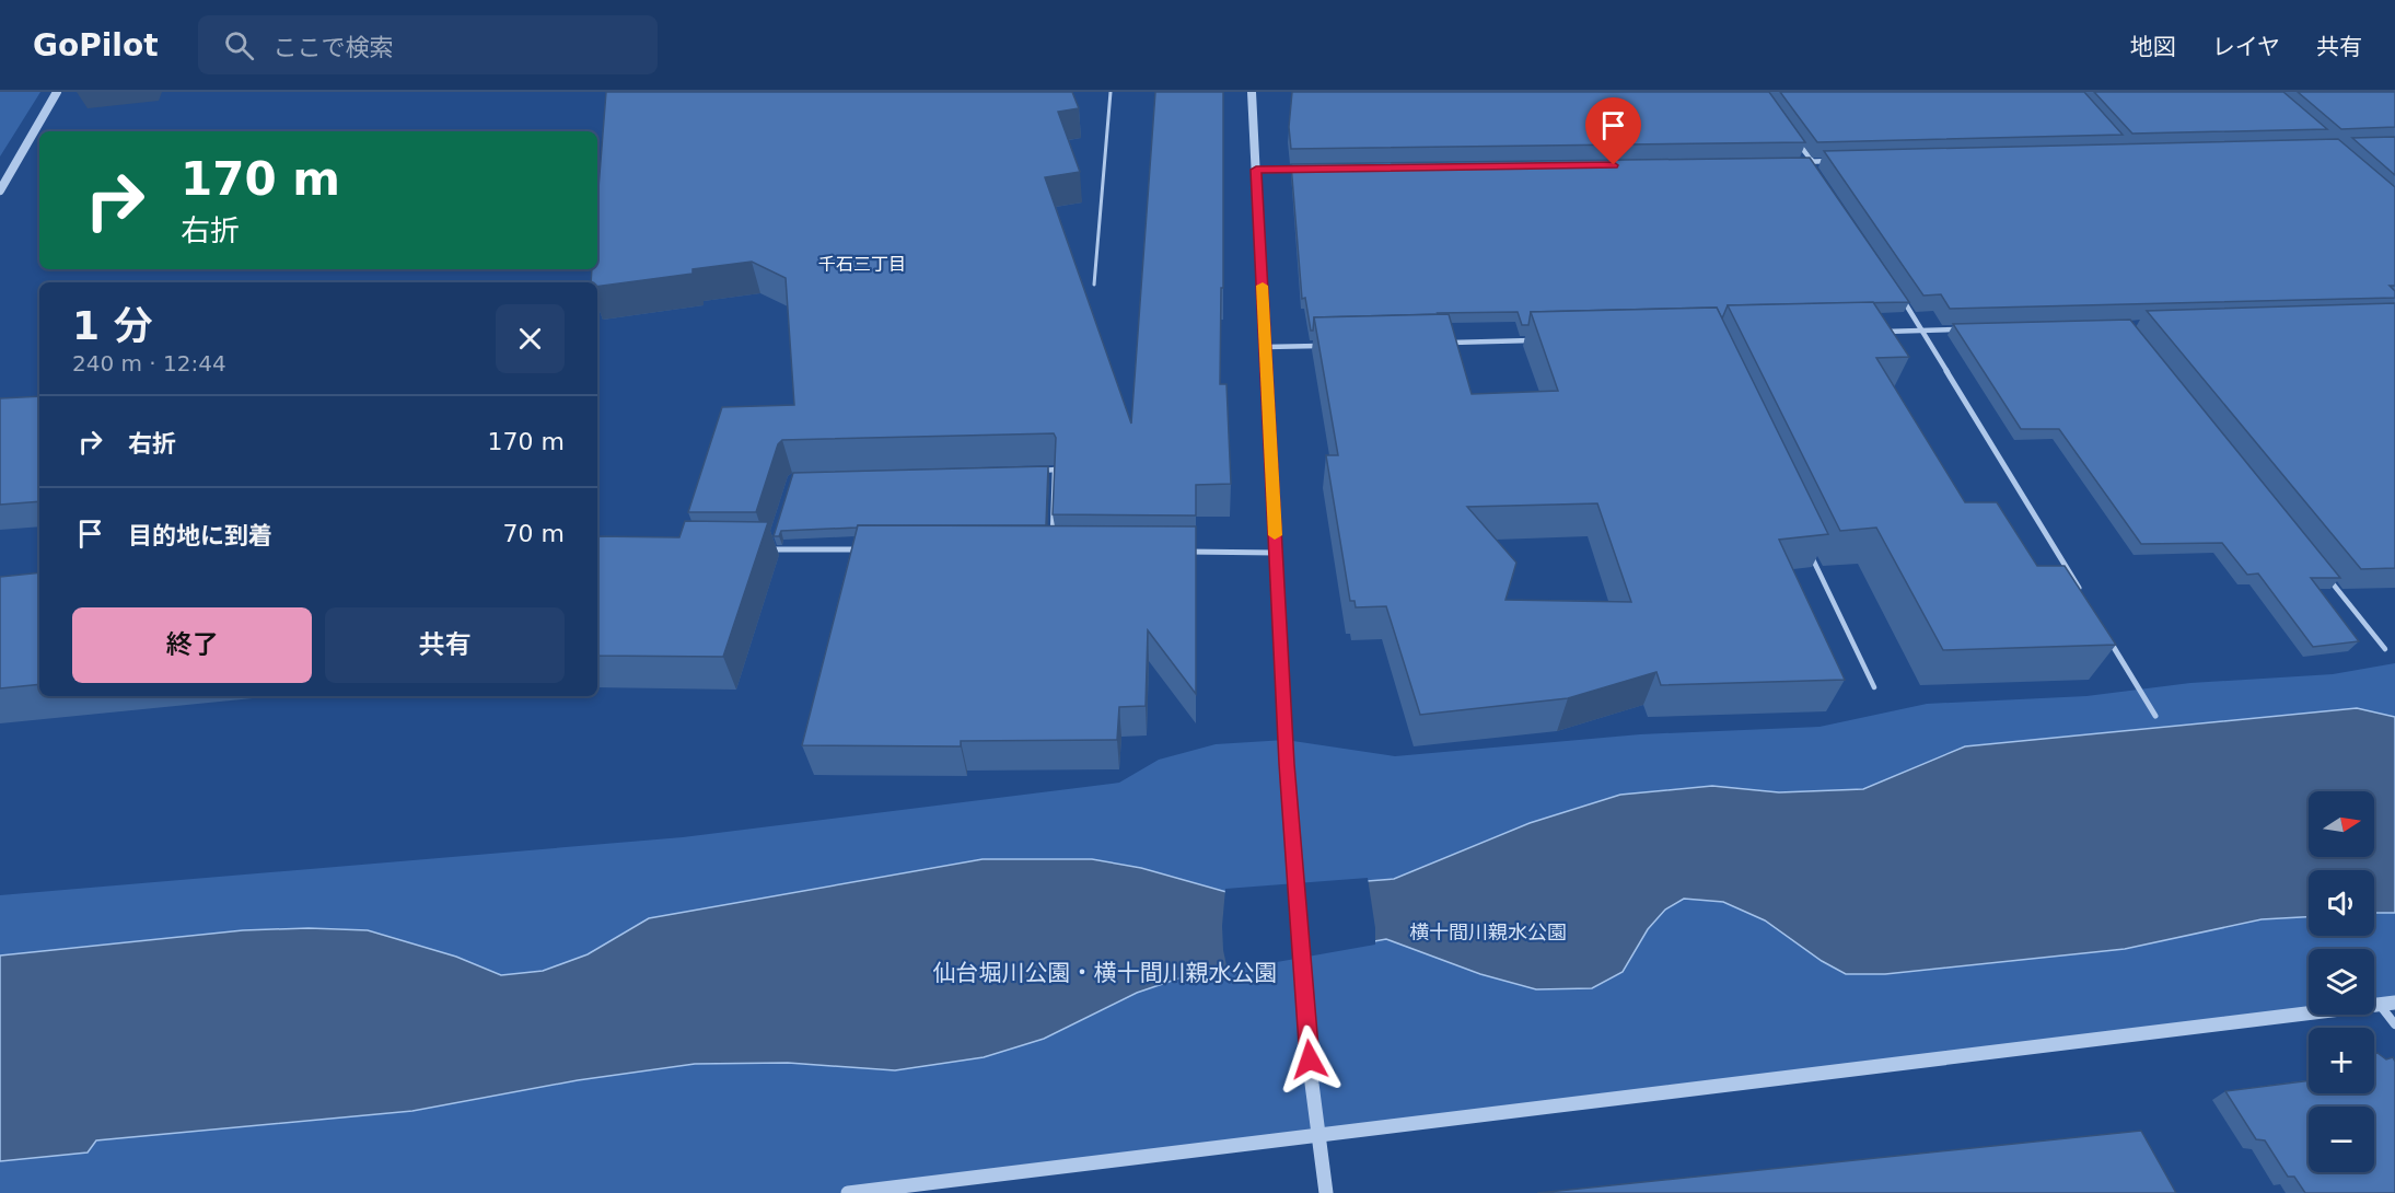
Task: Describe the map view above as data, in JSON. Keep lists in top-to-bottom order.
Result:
{
  "districts": ["千石三丁目"],
  "parks": ["横十間川親水公園", "仙台堀川公園・横十間川親水公園"],
  "north": "right",
  "page": {
    "header": "GoPilot",
    "search": "ここで検索",
    "nav": ["地図", "レイヤ", "共有"],
    "turn": ["170 m", "右折"],
    "heading": ["1 分", "240 m · 12:44"],
    "list": [
      {
        "name": "右折",
        "value": "170 m"
      },
      {
        "name": "目的地に到着",
        "value": "70 m"
      }
    ],
    "buttons": ["終了", "共有"],
    "map_buttons": ["+", "−"]
  }
}
